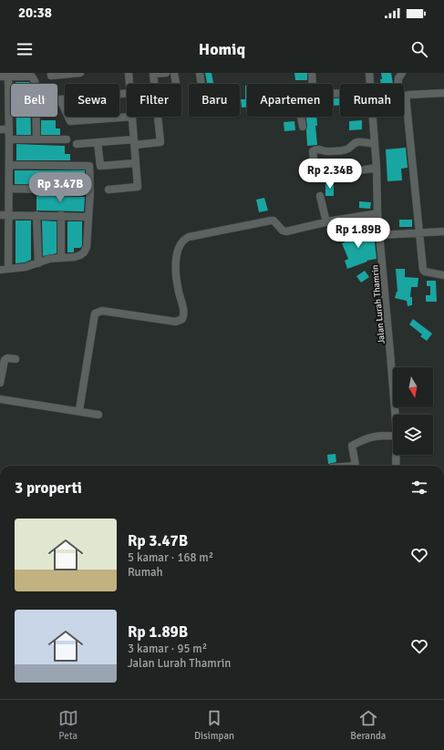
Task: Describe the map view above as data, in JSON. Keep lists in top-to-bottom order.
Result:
{
  "streets": {
    "street": ["Jalan Lurah Thamrin"]
  },
  "north": "bottom",
  "page": {
    "status": "20:38",
    "header": "Homiq",
    "chip": [
      "Beli",
      "Sewa",
      "Filter",
      "Baru",
      "Apartemen",
      "Rumah"
    ],
    "price": ["Rp 2.34B", "Rp 3.47B", "Rp 1.89B"],
    "heading": "3 properti",
    "list": [
      {
        "name": "Rp 3.47B",
        "note": "5 kamar · 168 m² · Rumah"
      },
      {
        "name": "Rp 1.89B",
        "note": "3 kamar · 95 m² · Jalan Lurah Thamrin"
      }
    ],
    "tabs": ["Peta", "Disimpan", "Beranda"]
  }
}
